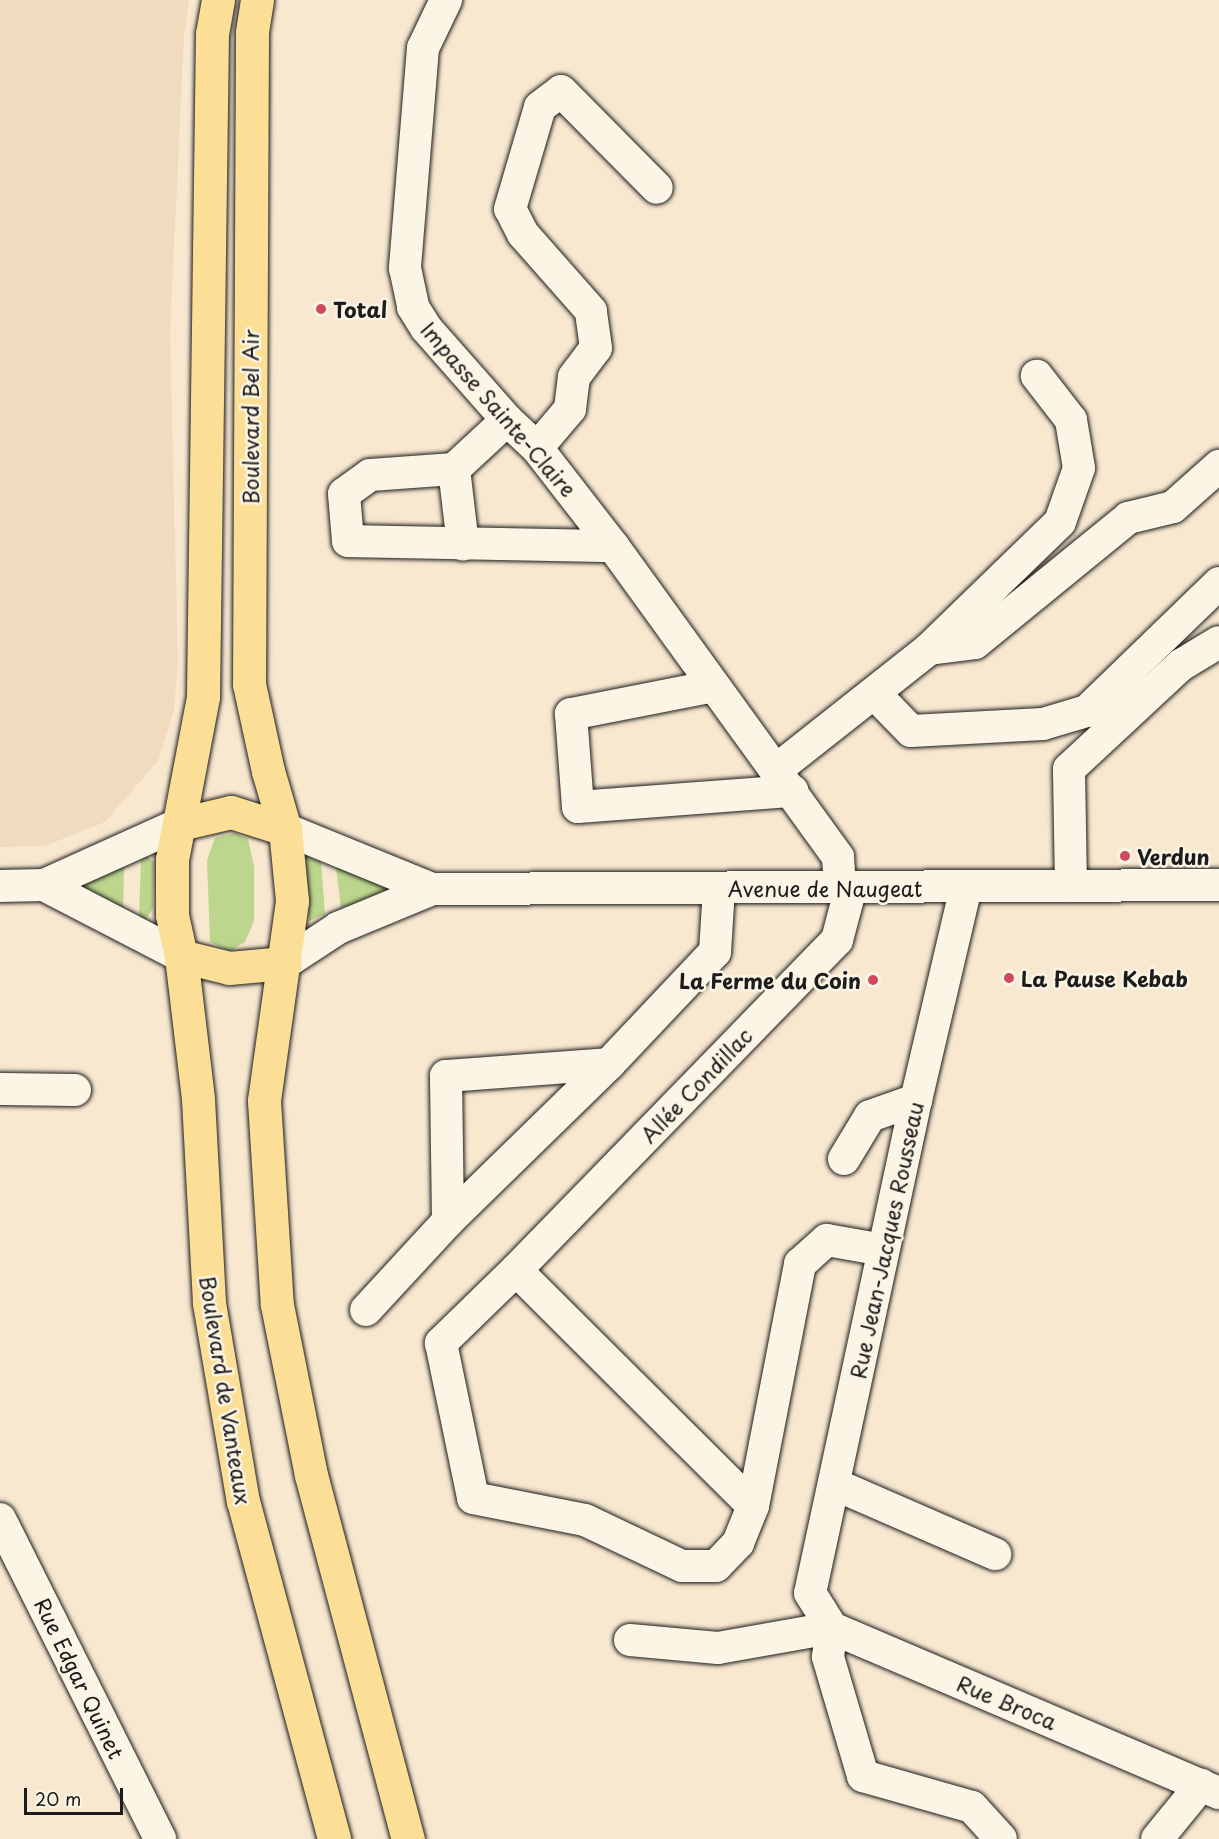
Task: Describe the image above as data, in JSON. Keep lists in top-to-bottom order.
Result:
{
  "streets": {
    "main road": ["Boulevard Bel Air", "Avenue de Naugeat", "Boulevard de Vanteaux"],
    "street": [
      "Impasse Sainte-Claire",
      "Allée Condillac",
      "Rue Jean-Jacques Rousseau",
      "Rue Edgar Quinet",
      "Rue Broca"
    ]
  },
  "crossings": [
    ["Impasse Sainte-Claire", "Avenue de Naugeat"],
    ["Impasse Sainte-Claire", "Allée Condillac"],
    ["Boulevard Bel Air", "Avenue de Naugeat"],
    ["Boulevard Bel Air", "Boulevard de Vanteaux"],
    ["Avenue de Naugeat", "Allée Condillac"],
    ["Avenue de Naugeat", "Rue Jean-Jacques Rousseau"],
    ["Avenue de Naugeat", "Boulevard de Vanteaux"],
    ["Allée Condillac", "Rue Jean-Jacques Rousseau"],
    ["Rue Jean-Jacques Rousseau", "Rue Broca"]
  ],
  "places": [
    "Total",
    "Verdun",
    "La Pause Kebab",
    "La Ferme du Coin"
  ],
  "scale_bar": "20 m"
}
